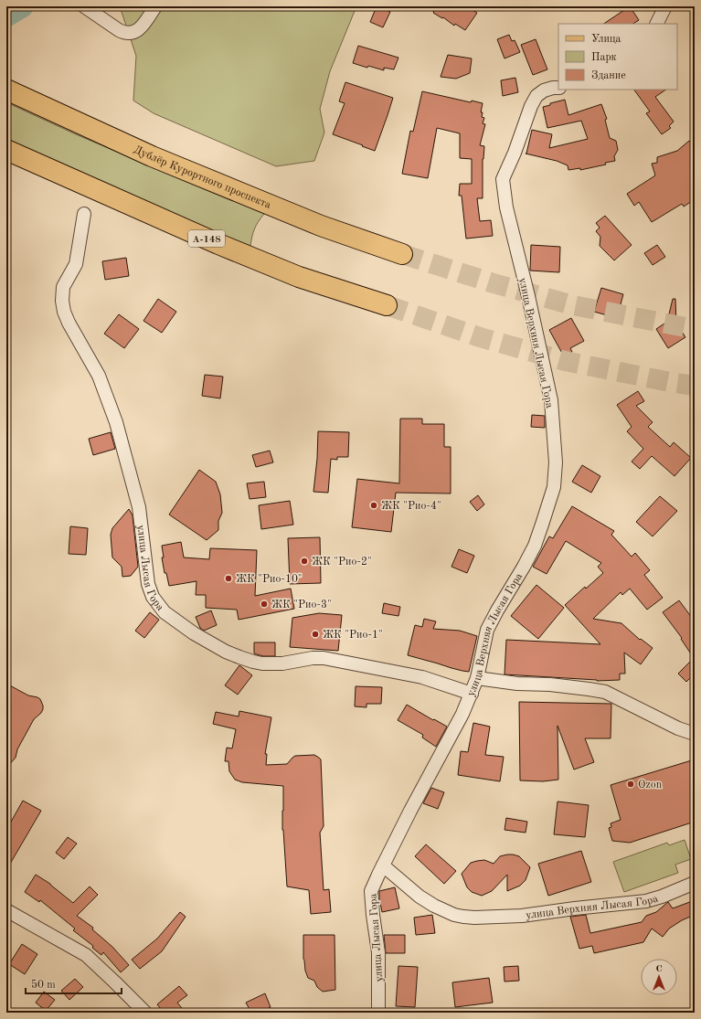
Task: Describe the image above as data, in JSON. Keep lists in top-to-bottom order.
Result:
{
  "streets": {
    "main road": ["Дублёр Курортного проспекта", "А-148"],
    "street": ["улица Верхняя Лысая Гора", "улица Лысая Гора"]
  },
  "crossings": [
    ["улица Верхняя Лысая Гора", "улица Лысая Гора"]
  ],
  "places": [
    "ЖК \"Рио-4\"",
    "ЖК \"Рио-2\"",
    "ЖК \"Рио-10\"",
    "ЖК \"Рио-3\"",
    "ЖК \"Рио-1\"",
    "Ozon"
  ],
  "legend": ["Улица", "Парк", "Здание"],
  "scale_bar": "50 m",
  "north": "top"
}
